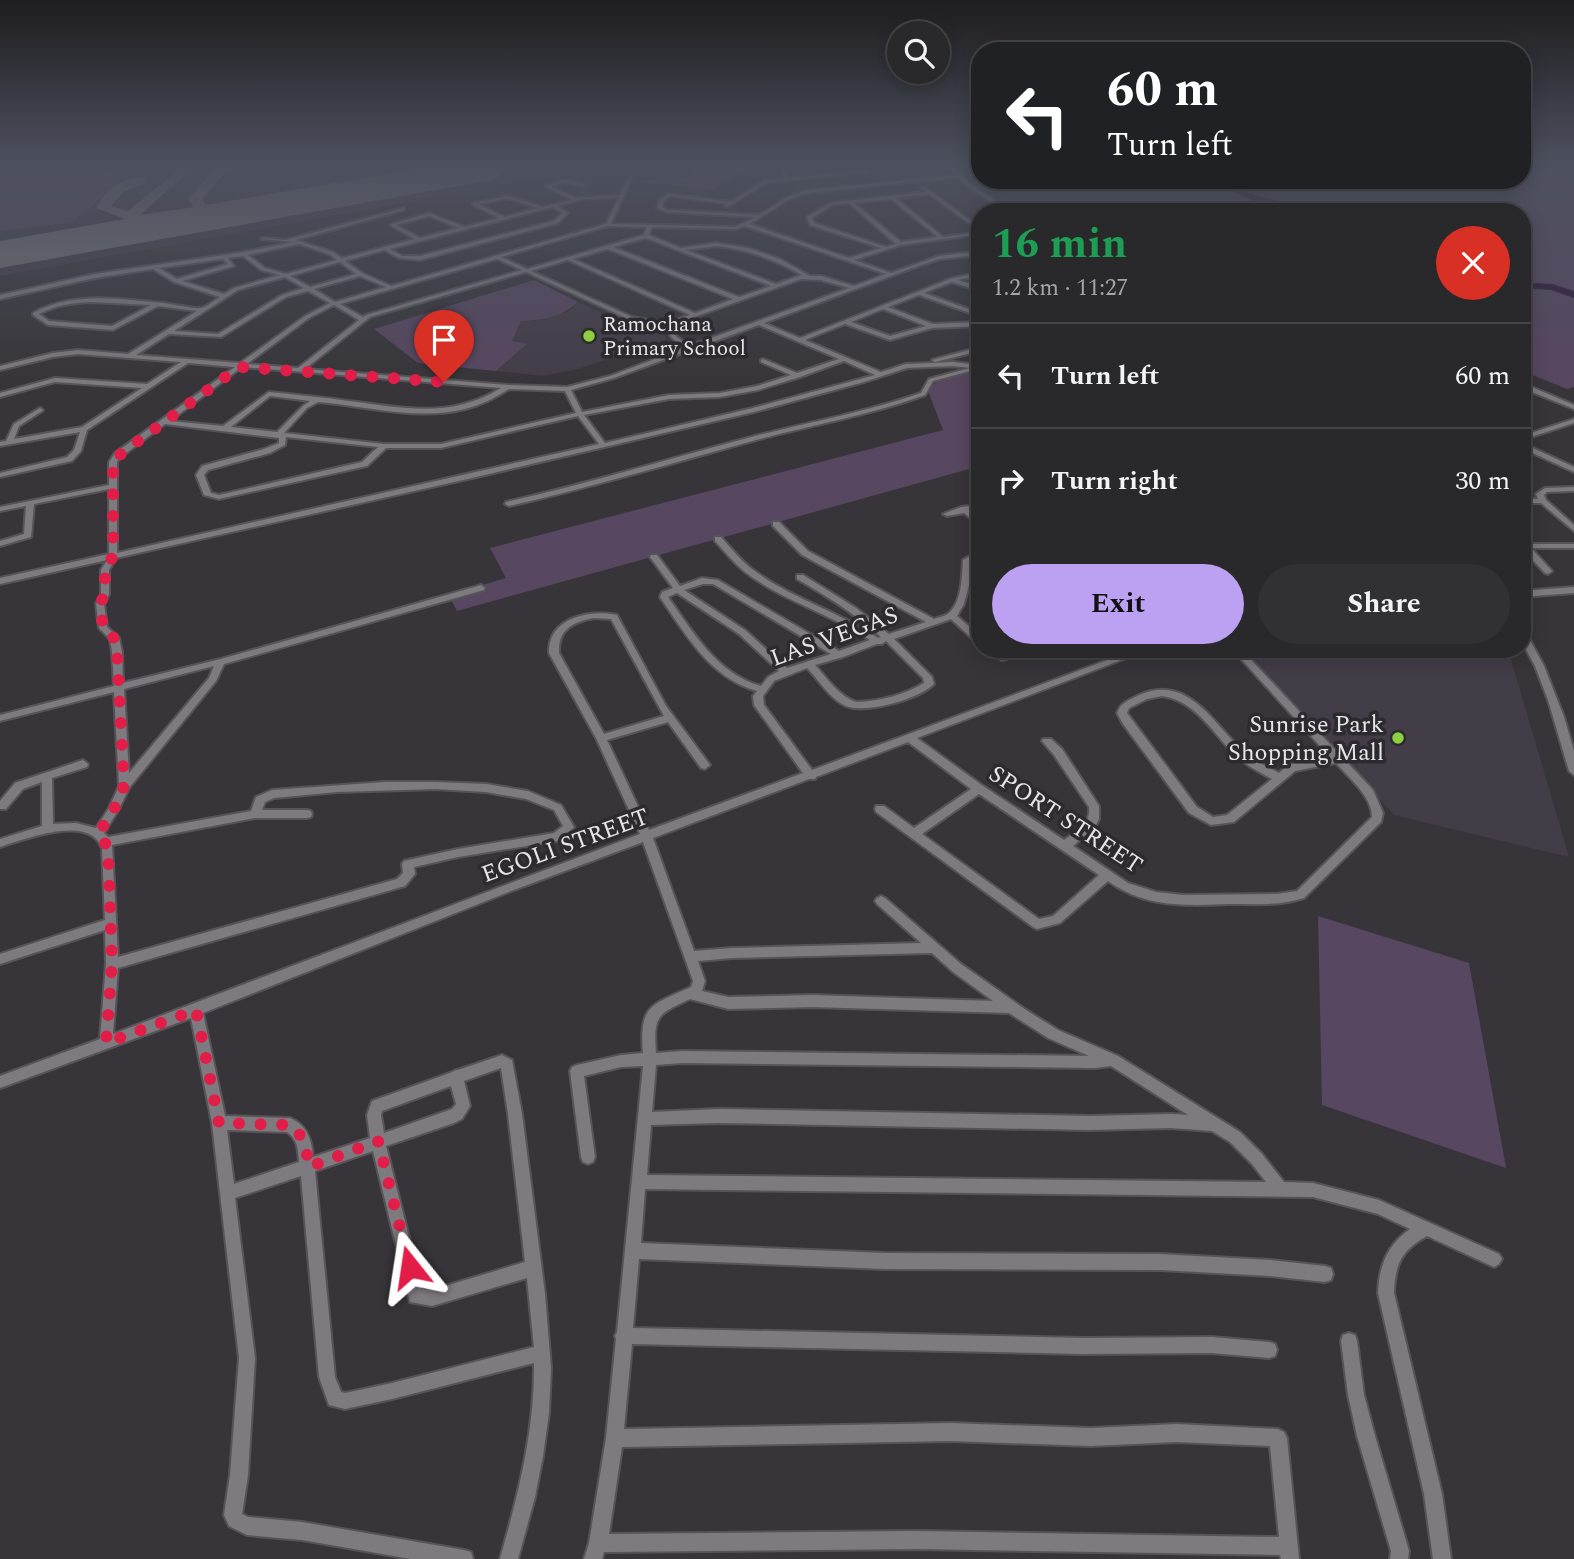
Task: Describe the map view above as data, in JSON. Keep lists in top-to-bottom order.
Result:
{
  "streets": {
    "street": ["LAS VEGAS", "SPORT STREET", "EGOLI STREET"]
  },
  "crossings": [
    ["LAS VEGAS", "EGOLI STREET"],
    ["SPORT STREET", "EGOLI STREET"]
  ],
  "places": ["Ramochana Primary School", "Sunrise Park Shopping Mall"],
  "page": {
    "turn": ["60 m", "Turn left"],
    "heading": ["16 min", "1.2 km · 11:27"],
    "list": [
      {
        "name": "Turn left",
        "value": "60 m"
      },
      {
        "name": "Turn right",
        "value": "30 m"
      }
    ],
    "buttons": ["Exit", "Share"]
  }
}
